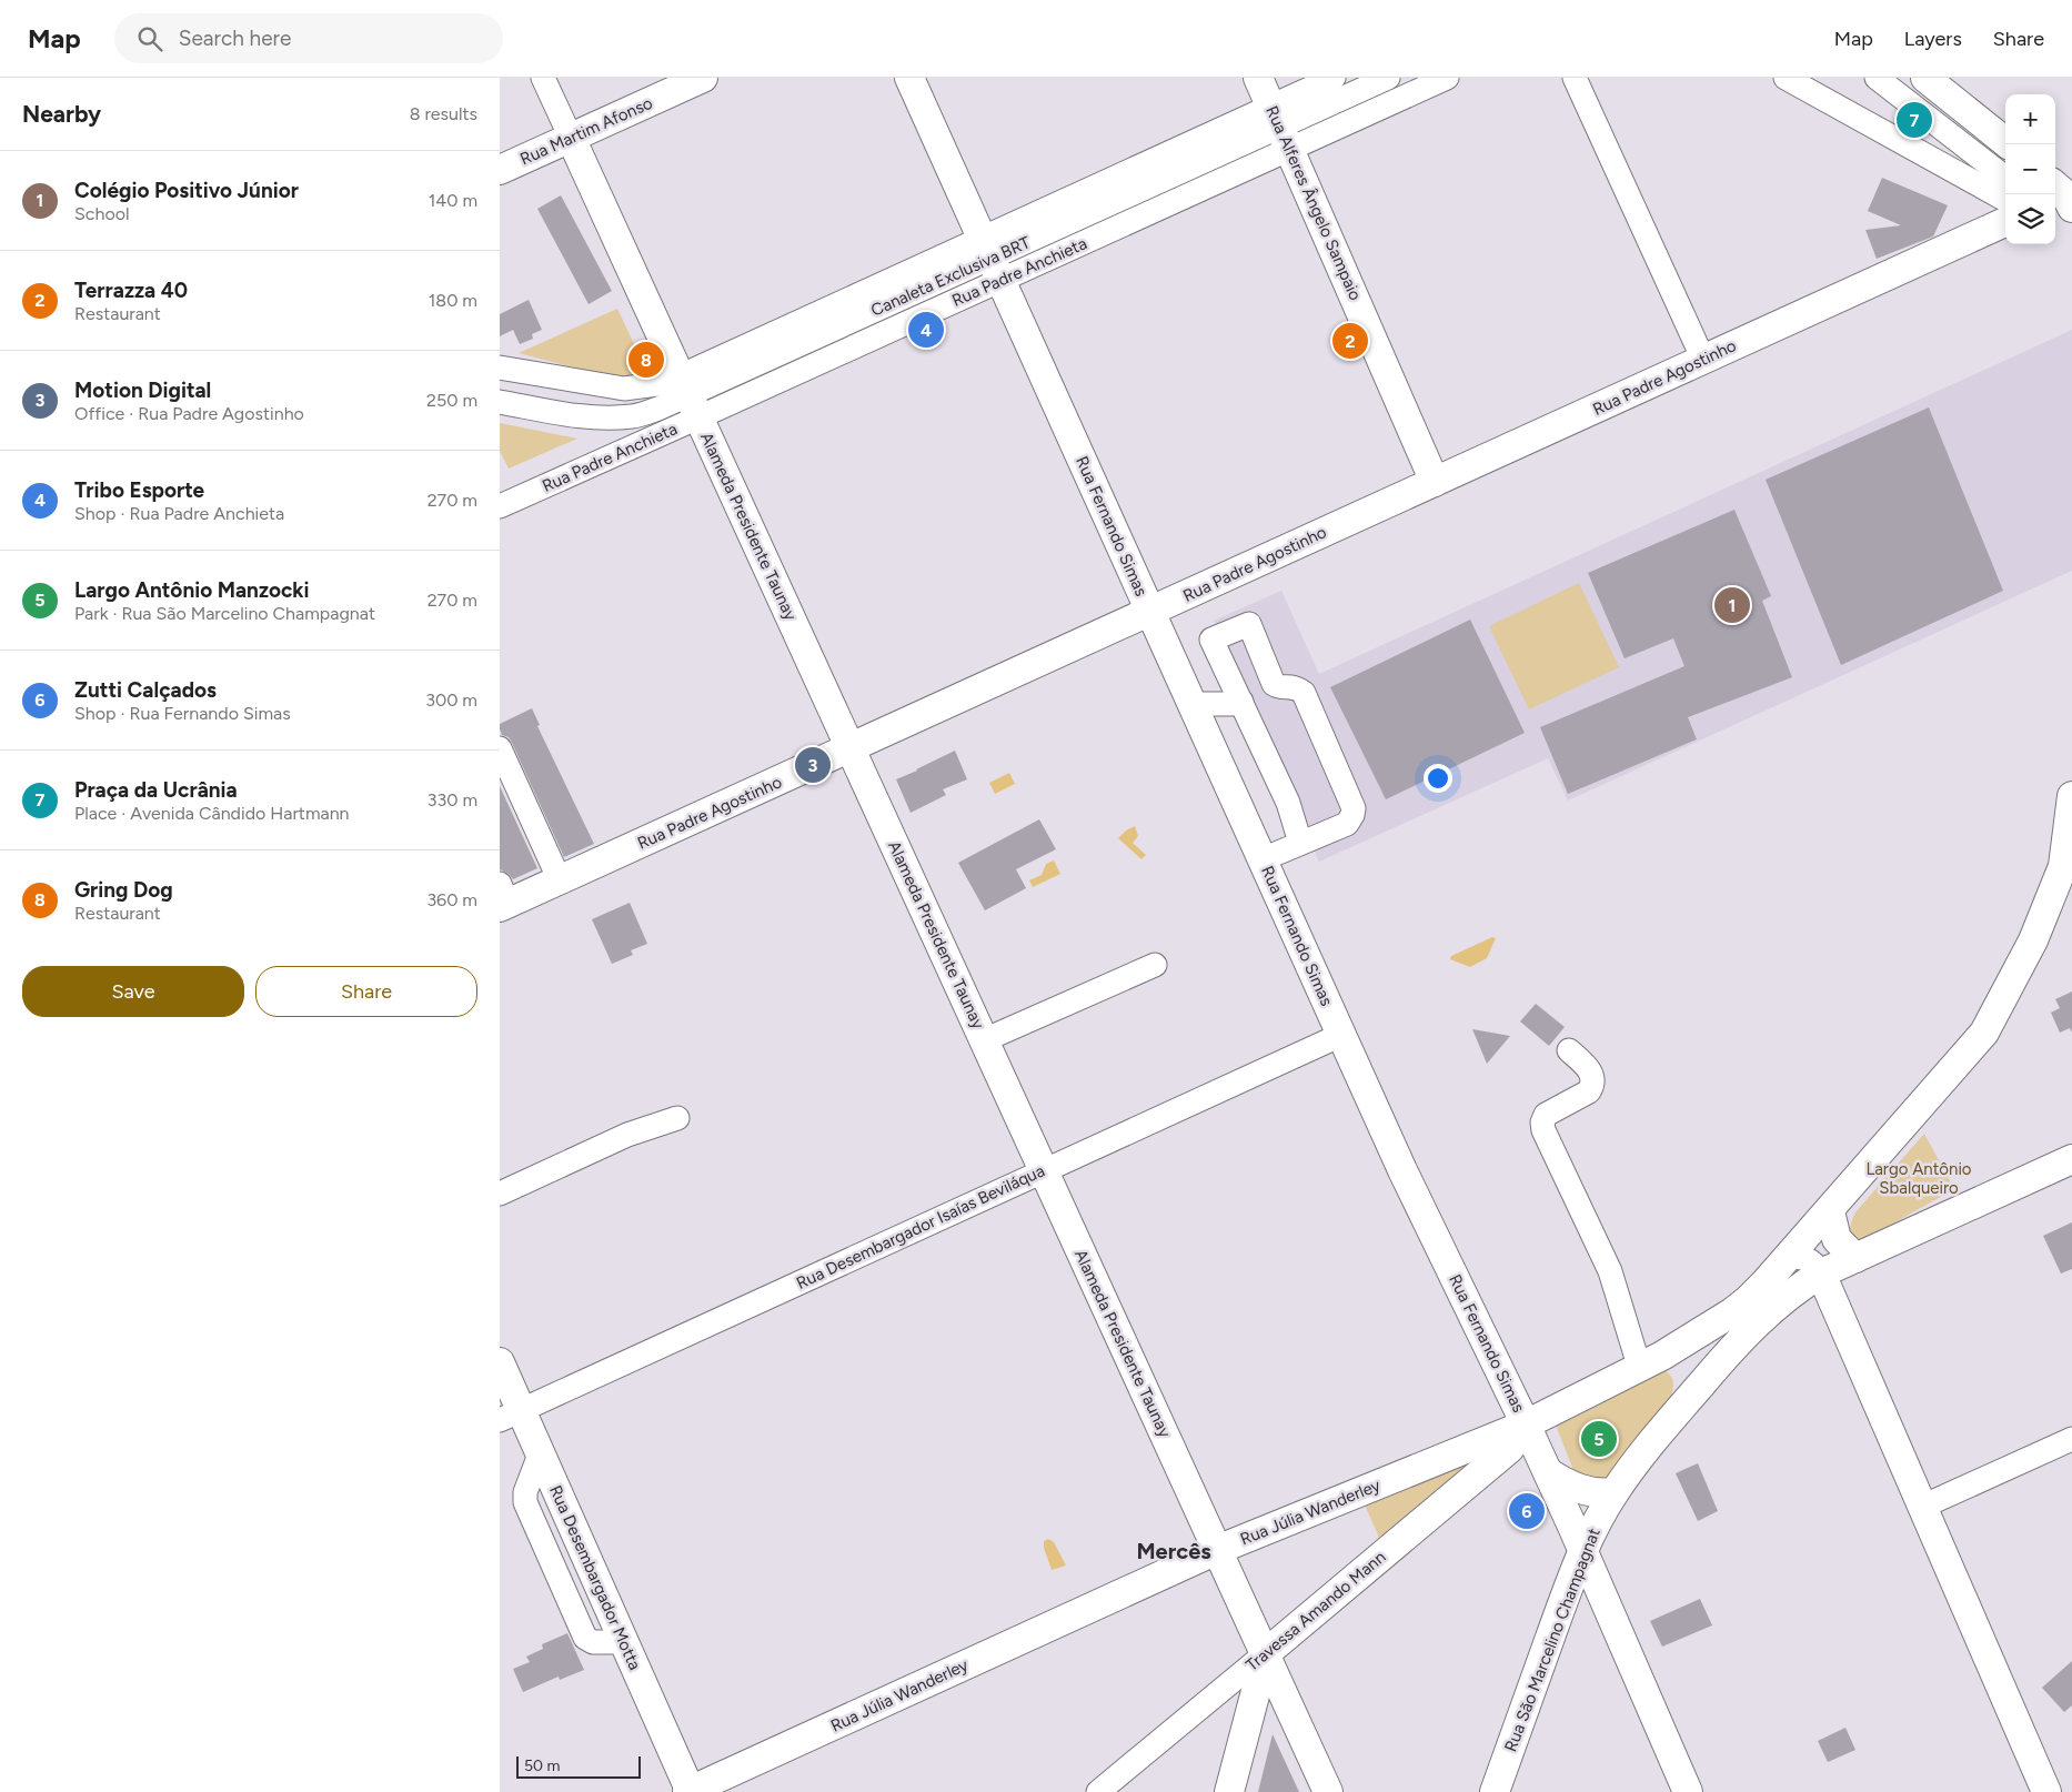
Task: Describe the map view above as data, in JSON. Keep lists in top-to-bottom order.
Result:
{
  "streets": {
    "main road": [
      "Rua Martim Afonso",
      "Rua Alferes Ângelo Sampaio",
      "Rua Padre Agostinho",
      "Alameda Presidente Taunay",
      "Rua Fernando Simas",
      "Rua Júlia Wanderley",
      "Rua Desembargador Motta",
      "Travessa Amando Mann",
      "Rua São Marcelino Champagnat"
    ],
    "street": ["Rua Padre Anchieta", "Rua Desembargador Isaías Beviláqua"]
  },
  "crossings": [
    ["Rua Martim Afonso", "Alameda Presidente Taunay"],
    ["Rua Alferes Ângelo Sampaio", "Rua Padre Anchieta"],
    ["Rua Alferes Ângelo Sampaio", "Rua Padre Agostinho"],
    ["Rua Padre Anchieta", "Alameda Presidente Taunay"],
    ["Rua Padre Anchieta", "Rua Fernando Simas"],
    ["Rua Padre Agostinho", "Alameda Presidente Taunay"],
    ["Rua Padre Agostinho", "Rua Fernando Simas"],
    ["Alameda Presidente Taunay", "Rua Desembargador Isaías Beviláqua"],
    ["Alameda Presidente Taunay", "Rua Júlia Wanderley"],
    ["Alameda Presidente Taunay", "Travessa Amando Mann"],
    ["Rua Fernando Simas", "Rua Desembargador Isaías Beviláqua"],
    ["Rua Fernando Simas", "Rua Júlia Wanderley"],
    ["Rua Fernando Simas", "Travessa Amando Mann"],
    ["Rua Fernando Simas", "Rua São Marcelino Champagnat"],
    ["Rua Desembargador Isaías Beviláqua", "Rua Desembargador Motta"],
    ["Rua Júlia Wanderley", "Rua Desembargador Motta"],
    ["Rua Júlia Wanderley", "Travessa Amando Mann"]
  ],
  "districts": ["Mercês"],
  "parks": ["Largo Antônio Sbalqueiro"],
  "scale_bar": "50 m",
  "page": {
    "header": "Map",
    "search": "Search here",
    "nav": ["Map", "Layers", "Share"],
    "heading": ["Nearby", "8 results"],
    "map_buttons": ["+", "−"],
    "pins": [
      "7",
      "4",
      "2",
      "8",
      "1",
      "3",
      "5",
      "6"
    ],
    "list": [
      {
        "mark": "1",
        "name": "Colégio Positivo Júnior",
        "note": "School",
        "value": "140 m"
      },
      {
        "mark": "2",
        "name": "Terrazza 40",
        "note": "Restaurant",
        "value": "180 m"
      },
      {
        "mark": "3",
        "name": "Motion Digital",
        "note": "Office · Rua Padre Agostinho",
        "value": "250 m"
      },
      {
        "mark": "4",
        "name": "Tribo Esporte",
        "note": "Shop · Rua Padre Anchieta",
        "value": "270 m"
      },
      {
        "mark": "5",
        "name": "Largo Antônio Manzocki",
        "note": "Park · Rua São Marcelino Champagnat",
        "value": "270 m"
      },
      {
        "mark": "6",
        "name": "Zutti Calçados",
        "note": "Shop · Rua Fernando Simas",
        "value": "300 m"
      },
      {
        "mark": "7",
        "name": "Praça da Ucrânia",
        "note": "Place · Avenida Cândido Hartmann",
        "value": "330 m"
      },
      {
        "mark": "8",
        "name": "Gring Dog",
        "note": "Restaurant",
        "value": "360 m"
      }
    ],
    "buttons": ["Save", "Share"],
    "scale": "50 m"
  }
}
